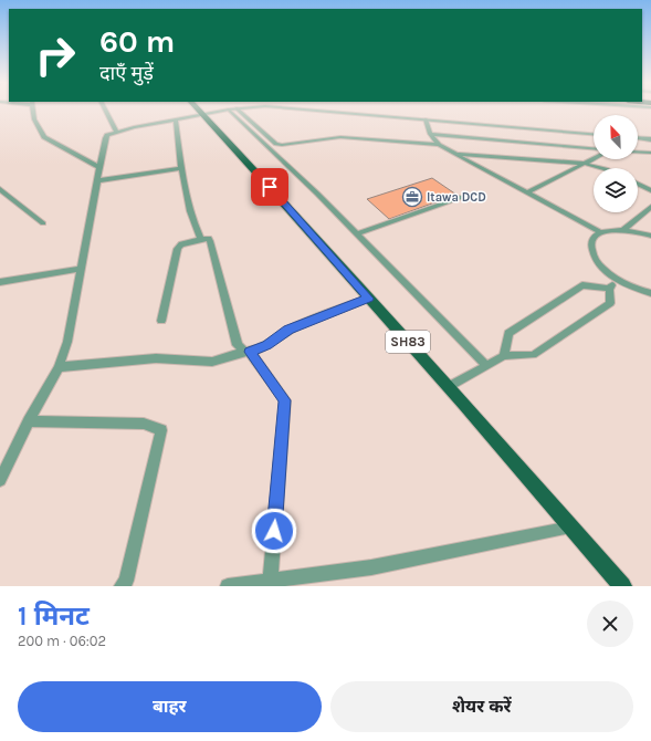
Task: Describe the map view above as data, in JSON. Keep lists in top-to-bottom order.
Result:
{
  "streets": {
    "main road": ["SH83"]
  },
  "places": {
    "office": ["Itawa DCD"]
  },
  "north": "top left",
  "page": {
    "turn": ["60 m", "दाएँ मुड़ें"],
    "heading": ["1 मिनट", "200 m · 06:02"],
    "buttons": ["बाहर", "शेयर करें"]
  }
}
